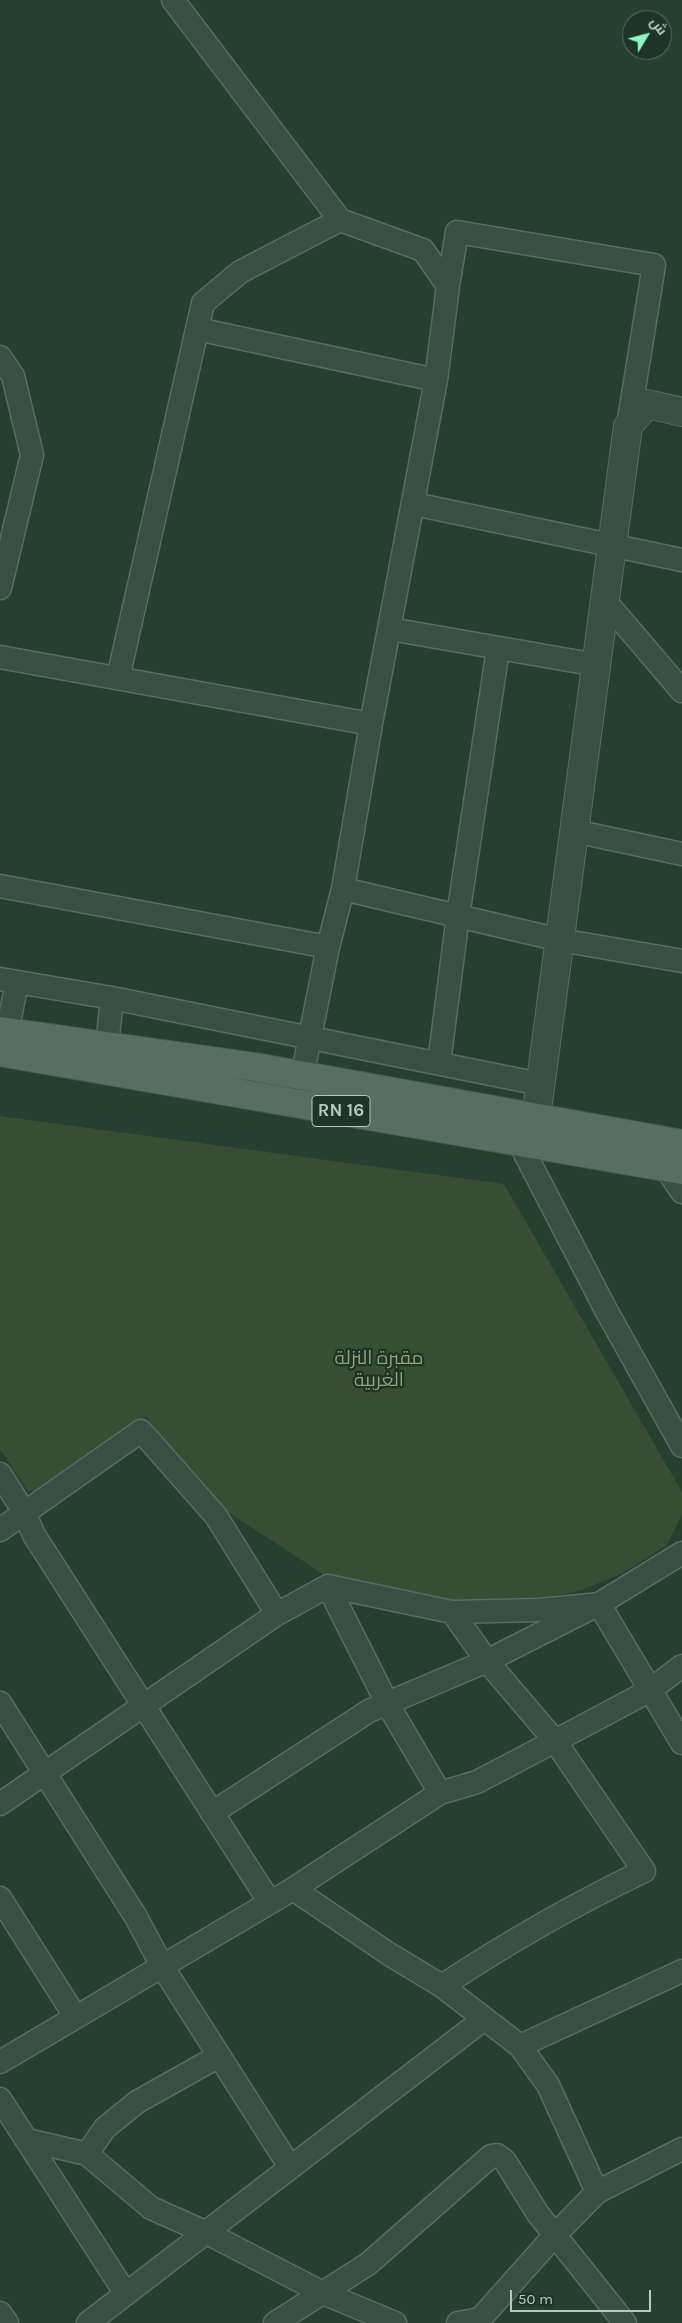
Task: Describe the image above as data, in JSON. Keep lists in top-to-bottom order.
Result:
{
  "streets": {
    "main road": ["RN 16"]
  },
  "parks": ["مقبرة النزلة الغربية"],
  "scale_bar": "50 m",
  "north": "top right"
}
